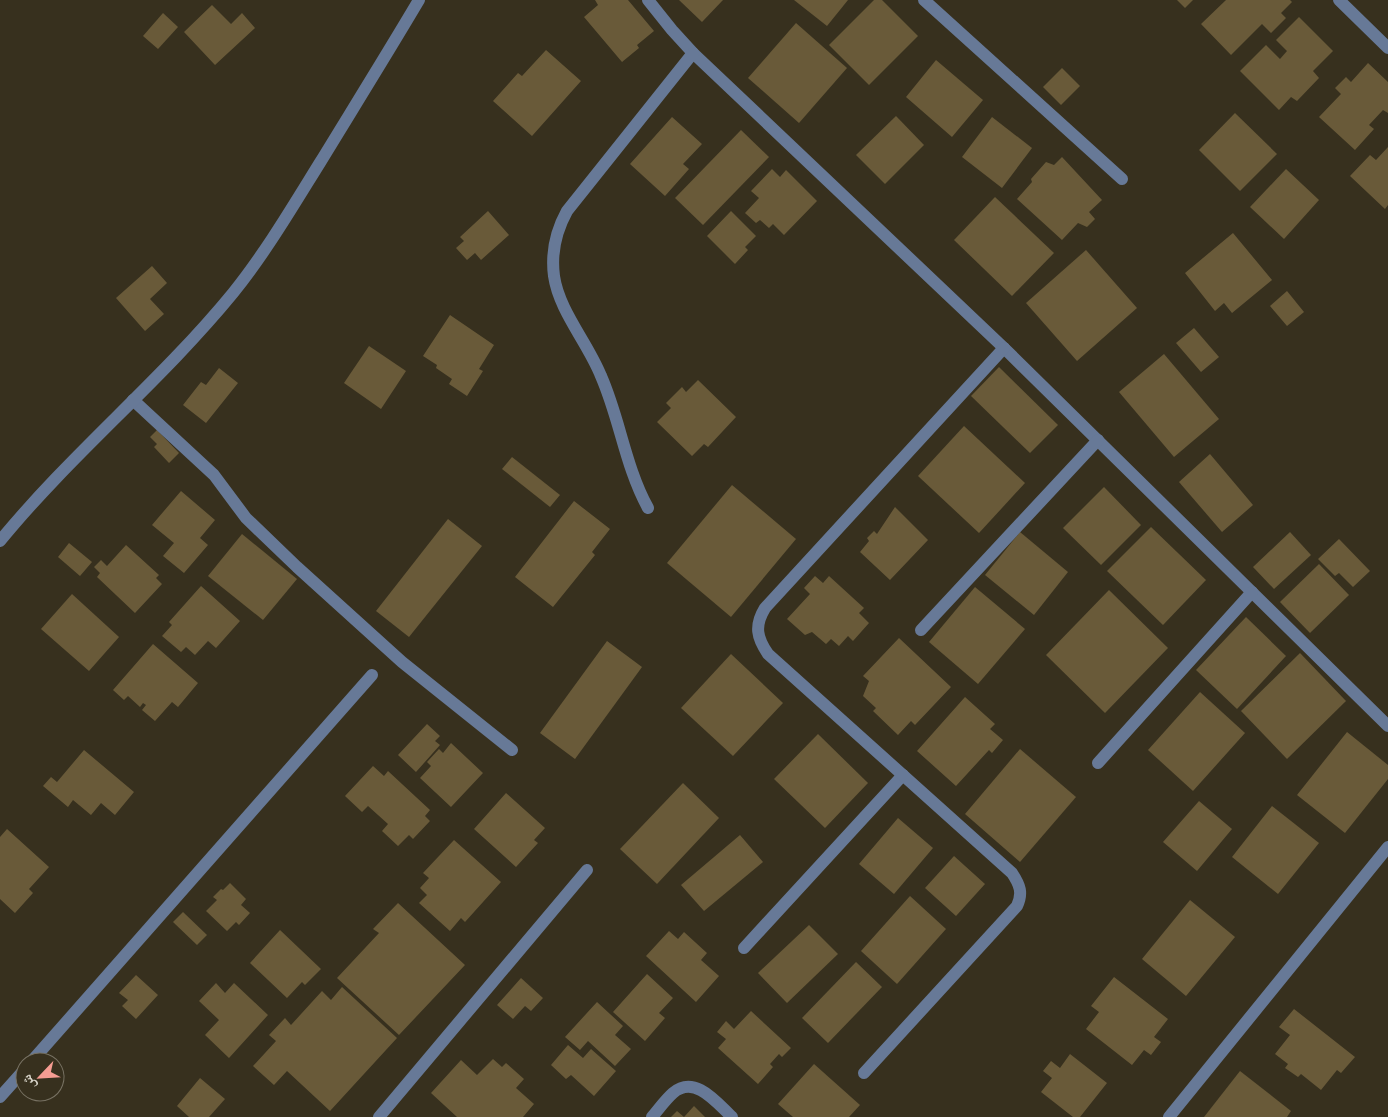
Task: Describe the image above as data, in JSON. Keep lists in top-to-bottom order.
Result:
{
  "north": "bottom left"
}
